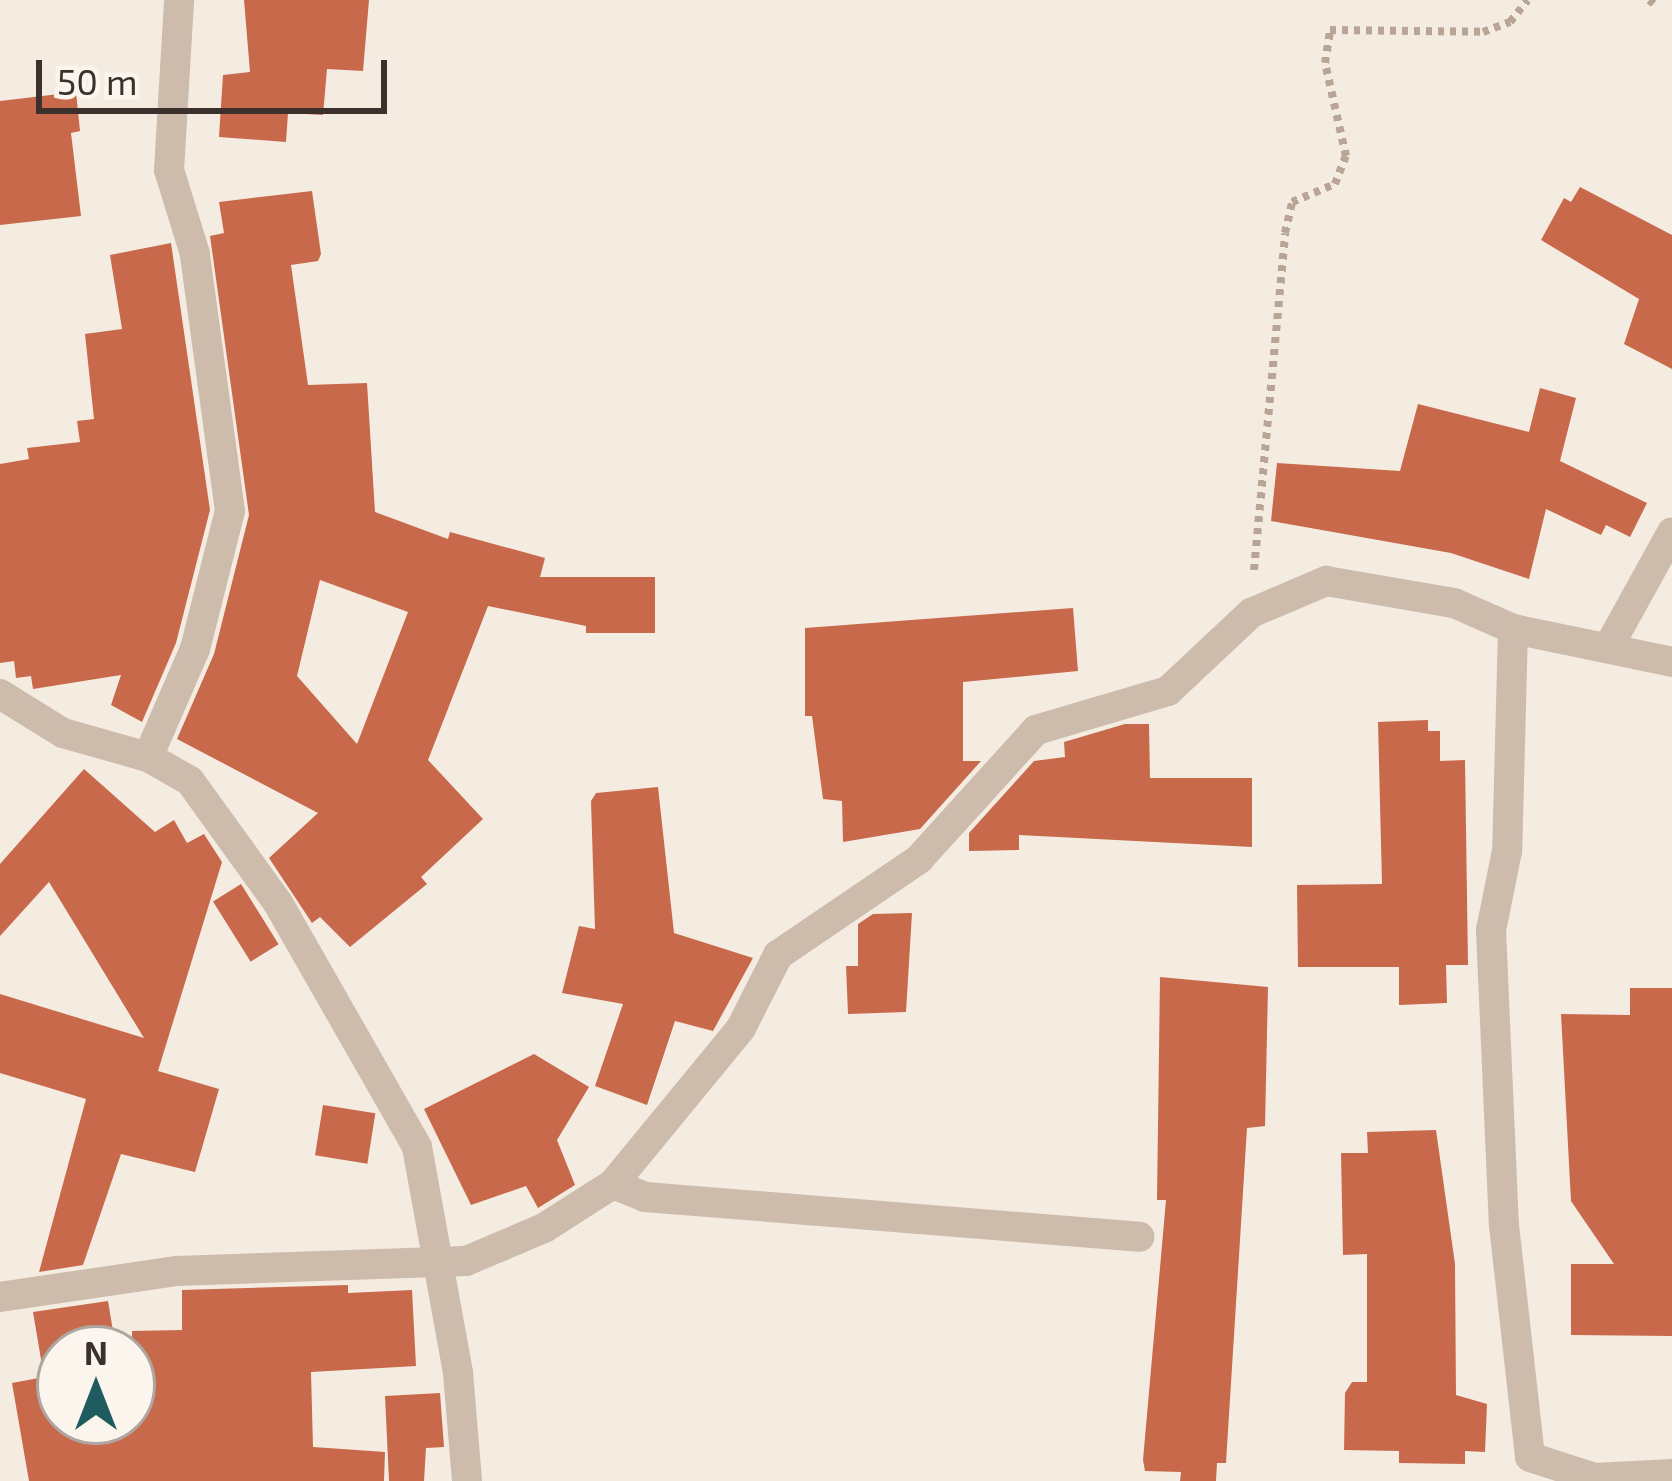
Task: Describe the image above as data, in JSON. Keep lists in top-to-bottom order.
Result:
{
  "scale_bar": "50 m",
  "north": "top"
}
